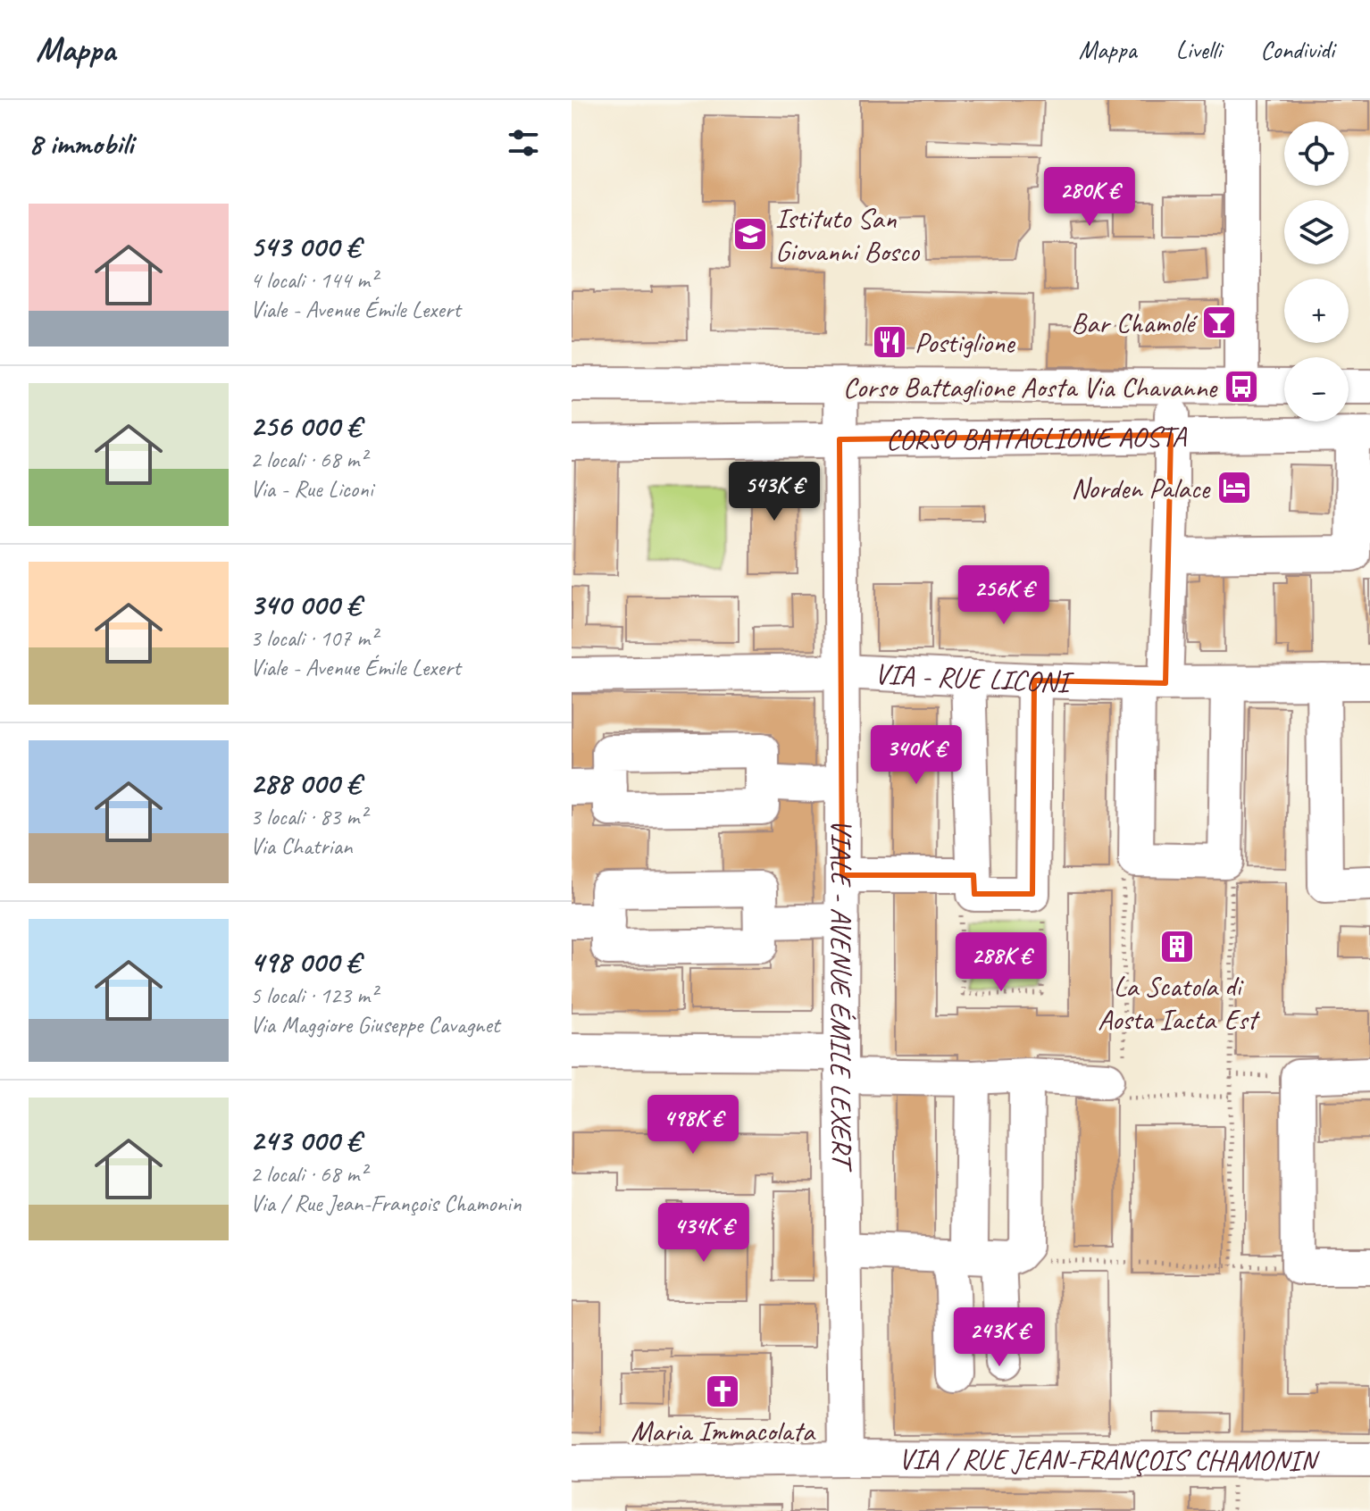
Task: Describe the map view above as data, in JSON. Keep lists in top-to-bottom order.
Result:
{
  "streets": {
    "street": [
      "CORSO BATTAGLIONE AOSTA",
      "VIA - RUE LICONI",
      "VIALE - AVENUE ÉMILE LEXERT",
      "VIA / RUE JEAN-FRANÇOIS CHAMONIN"
    ]
  },
  "crossings": [
    ["CORSO BATTAGLIONE AOSTA", "VIALE - AVENUE ÉMILE LEXERT"],
    ["VIA - RUE LICONI", "VIALE - AVENUE ÉMILE LEXERT"],
    ["VIALE - AVENUE ÉMILE LEXERT", "VIA / RUE JEAN-FRANÇOIS CHAMONIN"]
  ],
  "places": {
    "school or university": ["Istituto San Giovanni Bosco"],
    "bar": ["Bar Chamolé"],
    "restaurant": ["Postiglione"],
    "bus stop": ["Corso Battaglione Aosta Via Chavanne"],
    "hotel": ["Norden Palace"],
    "building": ["La Scatola di Aosta Iacta Est"],
    "church": ["Maria Immacolata"]
  },
  "page": {
    "header": "Mappa",
    "nav": ["Mappa", "Livelli", "Condividi"],
    "heading": "8 immobili",
    "map_buttons": ["+", "−"],
    "price": [
      "280K €",
      "543K €",
      "256K €",
      "340K €",
      "288K €",
      "498K €",
      "434K €",
      "243K €"
    ],
    "list": [
      {
        "name": "543 000 €",
        "note": "4 locali · 144 m² · Viale - Avenue Émile Lexert"
      },
      {
        "name": "256 000 €",
        "note": "2 locali · 68 m² · Via - Rue Liconi"
      },
      {
        "name": "340 000 €",
        "note": "3 locali · 107 m² · Viale - Avenue Émile Lexert"
      },
      {
        "name": "288 000 €",
        "note": "3 locali · 83 m² · Via Chatrian"
      },
      {
        "name": "498 000 €",
        "note": "5 locali · 123 m² · Via Maggiore Giuseppe Cavagnet"
      },
      {
        "name": "243 000 €",
        "note": "2 locali · 68 m² · Via / Rue Jean-François Chamonin"
      }
    ]
  }
}
